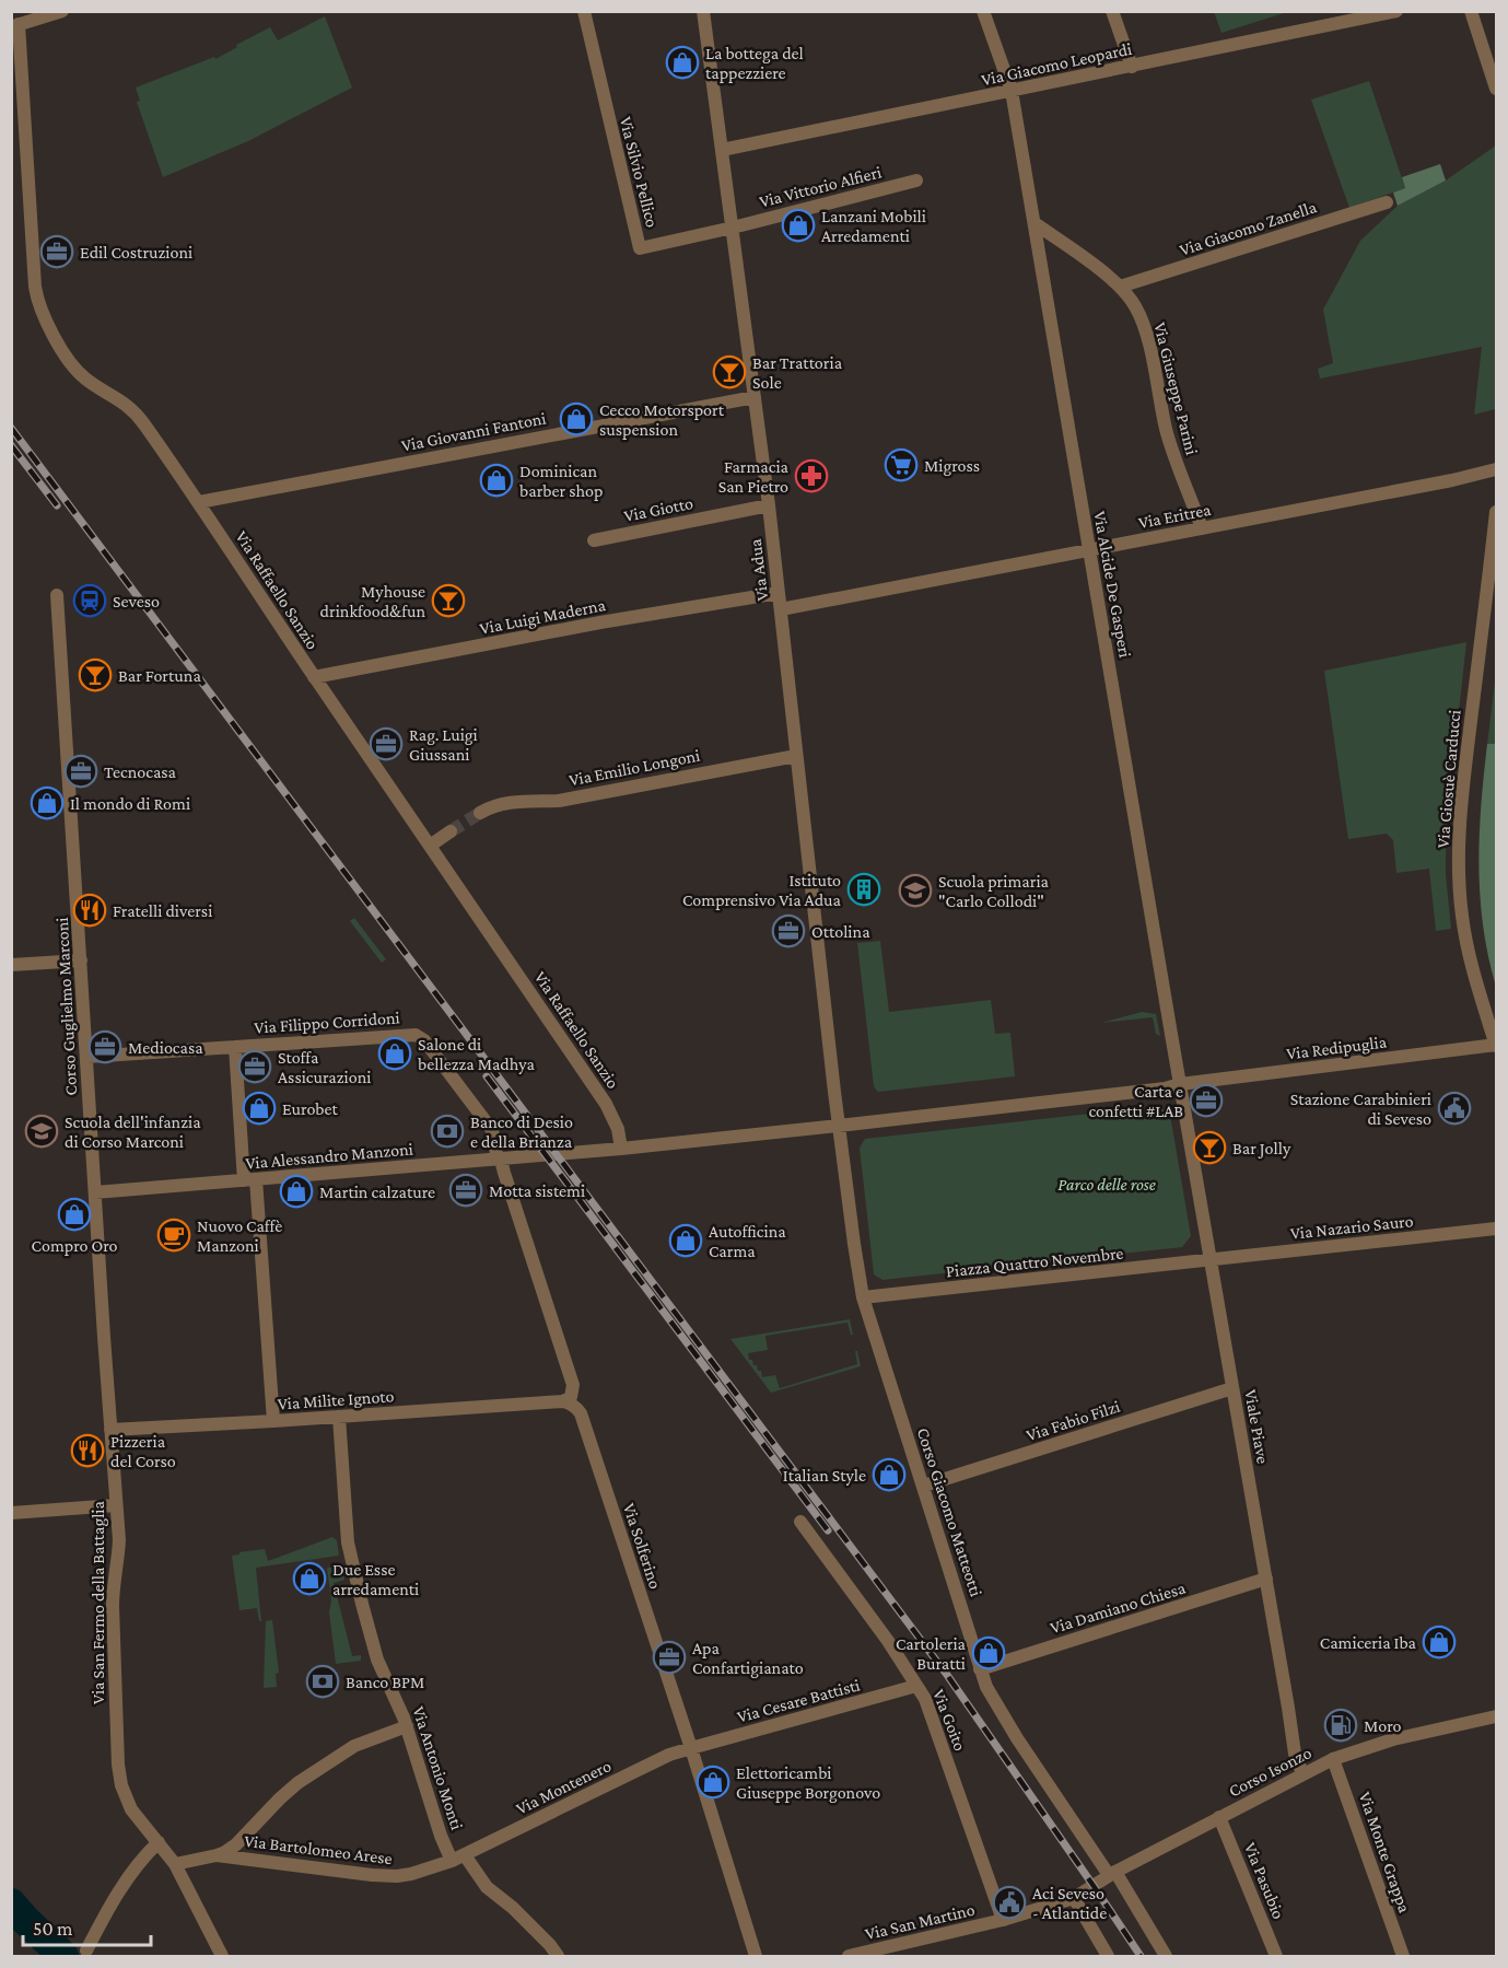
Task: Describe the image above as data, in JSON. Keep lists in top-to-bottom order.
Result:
{
  "streets": {
    "street": [
      "Via Giacomo Leopardi",
      "Via Silvio Pellico",
      "Via Vittorio Alfieri",
      "Via Giacomo Zanella",
      "Via Giuseppe Parini",
      "Via Giovanni Fantoni",
      "Via Giotto",
      "Via Eritrea",
      "Via Adua",
      "Via Alcide De Gasperi",
      "Via Raffaello Sanzio",
      "Via Luigi Maderna",
      "Via Emilio Longoni",
      "Via Giosuè Carducci",
      "Corso Guglielmo Marconi",
      "Via Filippo Corridoni",
      "Via Redipuglia",
      "Via Alessandro Manzoni",
      "Via Nazario Sauro",
      "Piazza Quattro Novembre",
      "Via Milite Ignoto",
      "Via Fabio Filzi",
      "Viale Piave",
      "Corso Giacomo Matteotti",
      "Via Solferino",
      "Via San Fermo della Battaglia",
      "Via Damiano Chiesa",
      "Via Cesare Battisti",
      "Via Goito",
      "Via Antonio Monti",
      "Corso Isonzo",
      "Via Montenero",
      "Via Bartolomeo Arese",
      "Via Monte Grappa",
      "Via Pasubio",
      "Via San Martino"
    ]
  },
  "crossings": [
    ["Via Giacomo Leopardi", "Via Adua"],
    ["Via Giacomo Leopardi", "Via Alcide De Gasperi"],
    ["Via Silvio Pellico", "Via Vittorio Alfieri"],
    ["Via Silvio Pellico", "Via Adua"],
    ["Via Vittorio Alfieri", "Via Adua"],
    ["Via Giacomo Zanella", "Via Giuseppe Parini"],
    ["Via Giuseppe Parini", "Via Eritrea"],
    ["Via Giuseppe Parini", "Via Alcide De Gasperi"],
    ["Via Giovanni Fantoni", "Via Adua"],
    ["Via Giovanni Fantoni", "Via Raffaello Sanzio"],
    ["Via Giotto", "Via Adua"],
    ["Via Eritrea", "Via Adua"],
    ["Via Eritrea", "Via Alcide De Gasperi"],
    ["Via Adua", "Via Luigi Maderna"],
    ["Via Adua", "Via Emilio Longoni"],
    ["Via Adua", "Via Alessandro Manzoni"],
    ["Via Adua", "Corso Giacomo Matteotti"],
    ["Via Alcide De Gasperi", "Via Redipuglia"],
    ["Via Alcide De Gasperi", "Viale Piave"],
    ["Via Raffaello Sanzio", "Via Luigi Maderna"],
    ["Via Raffaello Sanzio", "Via Alessandro Manzoni"],
    ["Via Giosuè Carducci", "Via Redipuglia"],
    ["Corso Guglielmo Marconi", "Via Filippo Corridoni"],
    ["Corso Guglielmo Marconi", "Via Alessandro Manzoni"],
    ["Corso Guglielmo Marconi", "Via Milite Ignoto"],
    ["Corso Guglielmo Marconi", "Via San Fermo della Battaglia"],
    ["Via Filippo Corridoni", "Via Alessandro Manzoni"],
    ["Via Redipuglia", "Viale Piave"],
    ["Via Alessandro Manzoni", "Corso Giacomo Matteotti"],
    ["Via Nazario Sauro", "Piazza Quattro Novembre"],
    ["Via Nazario Sauro", "Viale Piave"],
    ["Piazza Quattro Novembre", "Viale Piave"],
    ["Piazza Quattro Novembre", "Corso Giacomo Matteotti"],
    ["Via Milite Ignoto", "Via Solferino"],
    ["Via Milite Ignoto", "Via San Fermo della Battaglia"],
    ["Via Milite Ignoto", "Via Antonio Monti"],
    ["Via Fabio Filzi", "Viale Piave"],
    ["Via Fabio Filzi", "Corso Giacomo Matteotti"],
    ["Viale Piave", "Via Damiano Chiesa"],
    ["Viale Piave", "Corso Isonzo"],
    ["Corso Giacomo Matteotti", "Via Damiano Chiesa"],
    ["Corso Giacomo Matteotti", "Corso Isonzo"],
    ["Via Solferino", "Via Cesare Battisti"],
    ["Via Solferino", "Via Montenero"],
    ["Via Cesare Battisti", "Via Goito"],
    ["Via Cesare Battisti", "Via Montenero"],
    ["Via Goito", "Via San Martino"],
    ["Via Antonio Monti", "Via Montenero"],
    ["Via Antonio Monti", "Via Bartolomeo Arese"],
    ["Corso Isonzo", "Via Monte Grappa"],
    ["Corso Isonzo", "Via Pasubio"],
    ["Corso Isonzo", "Via San Martino"],
    ["Via Montenero", "Via Bartolomeo Arese"]
  ],
  "parks": ["Parco delle rose"],
  "places": {
    "shop": [
      "La bottega del tappezziere",
      "Lanzani Mobili Arredamenti",
      "Cecco Motorsport suspension",
      "Dominican barber shop",
      "Il mondo di Romi",
      "Salone di bellezza Madhya",
      "Eurobet",
      "Martin calzature",
      "Compro Oro",
      "Autofficina Carma",
      "Italian Style",
      "Due Esse arredamenti",
      "Camiceria Iba",
      "Cartoleria Buratti",
      "Elettoricambi Giuseppe Borgonovo"
    ],
    "office": [
      "Edil Costruzioni",
      "Rag. Luigi Giussani",
      "Tecnocasa",
      "Ottolina",
      "Mediocasa",
      "Stoffa Assicurazioni",
      "Carta e confetti #LAB",
      "Motta sistemi",
      "Apa Confartigianato"
    ],
    "bar": [
      "Bar Trattoria Sole",
      "Myhouse drinkfood&fun",
      "Bar Fortuna",
      "Bar Jolly"
    ],
    "supermarket": ["Migross"],
    "pharmacy": ["Farmacia San Pietro"],
    "station": ["Seveso"],
    "building": ["Istituto Comprensivo Via Adua"],
    "school or university": ["Scuola primaria \"Carlo Collodi\"", "Scuola dell'infanzia di Corso Marconi"],
    "restaurant": ["Fratelli diversi", "Pizzeria del Corso"],
    "public building": ["Stazione Carabinieri di Seveso", "Aci Seveso - Atlantide"],
    "bank": ["Banco di Desio e della Brianza", "Banco BPM"],
    "cafe": ["Nuovo Caffè Manzoni"],
    "fuel station": ["Moro"]
  },
  "scale_bar": "50 m"
}
